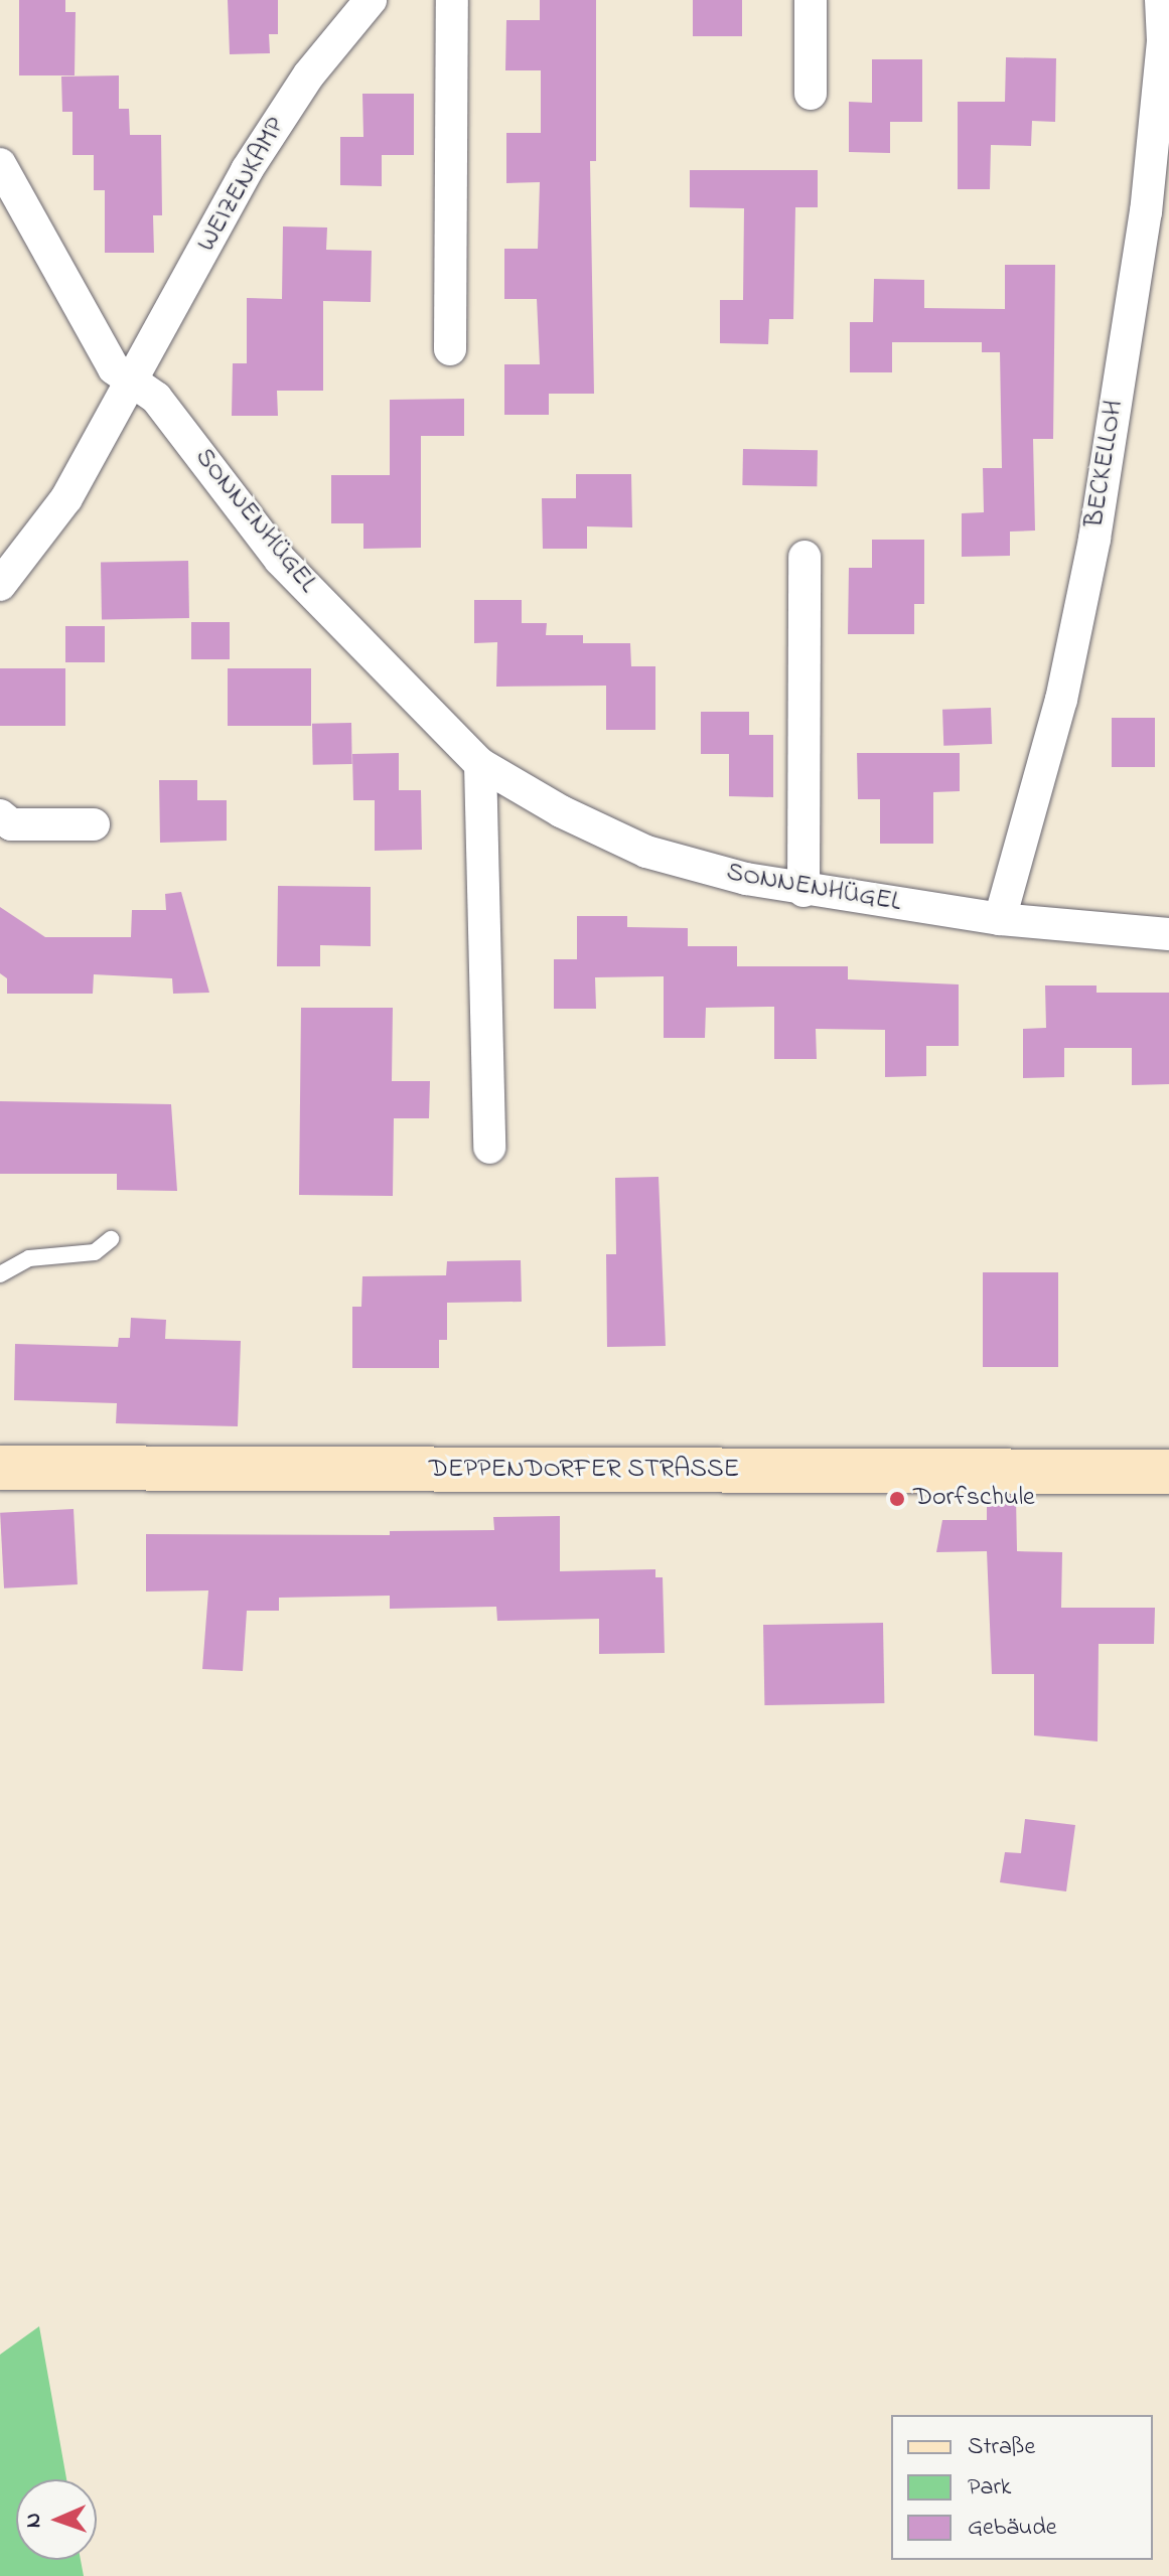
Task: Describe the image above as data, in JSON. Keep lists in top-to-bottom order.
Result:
{
  "streets": {
    "street": [
      "WEIZENKAMP",
      "BECKELLOH",
      "SONNENHÜGEL",
      "DEPPENDORFER STRASSE"
    ]
  },
  "crossings": [
    ["WEIZENKAMP", "SONNENHÜGEL"],
    ["BECKELLOH", "SONNENHÜGEL"]
  ],
  "places": ["Dorfschule"],
  "legend": ["Straße", "Park", "Gebäude"],
  "north": "left"
}
